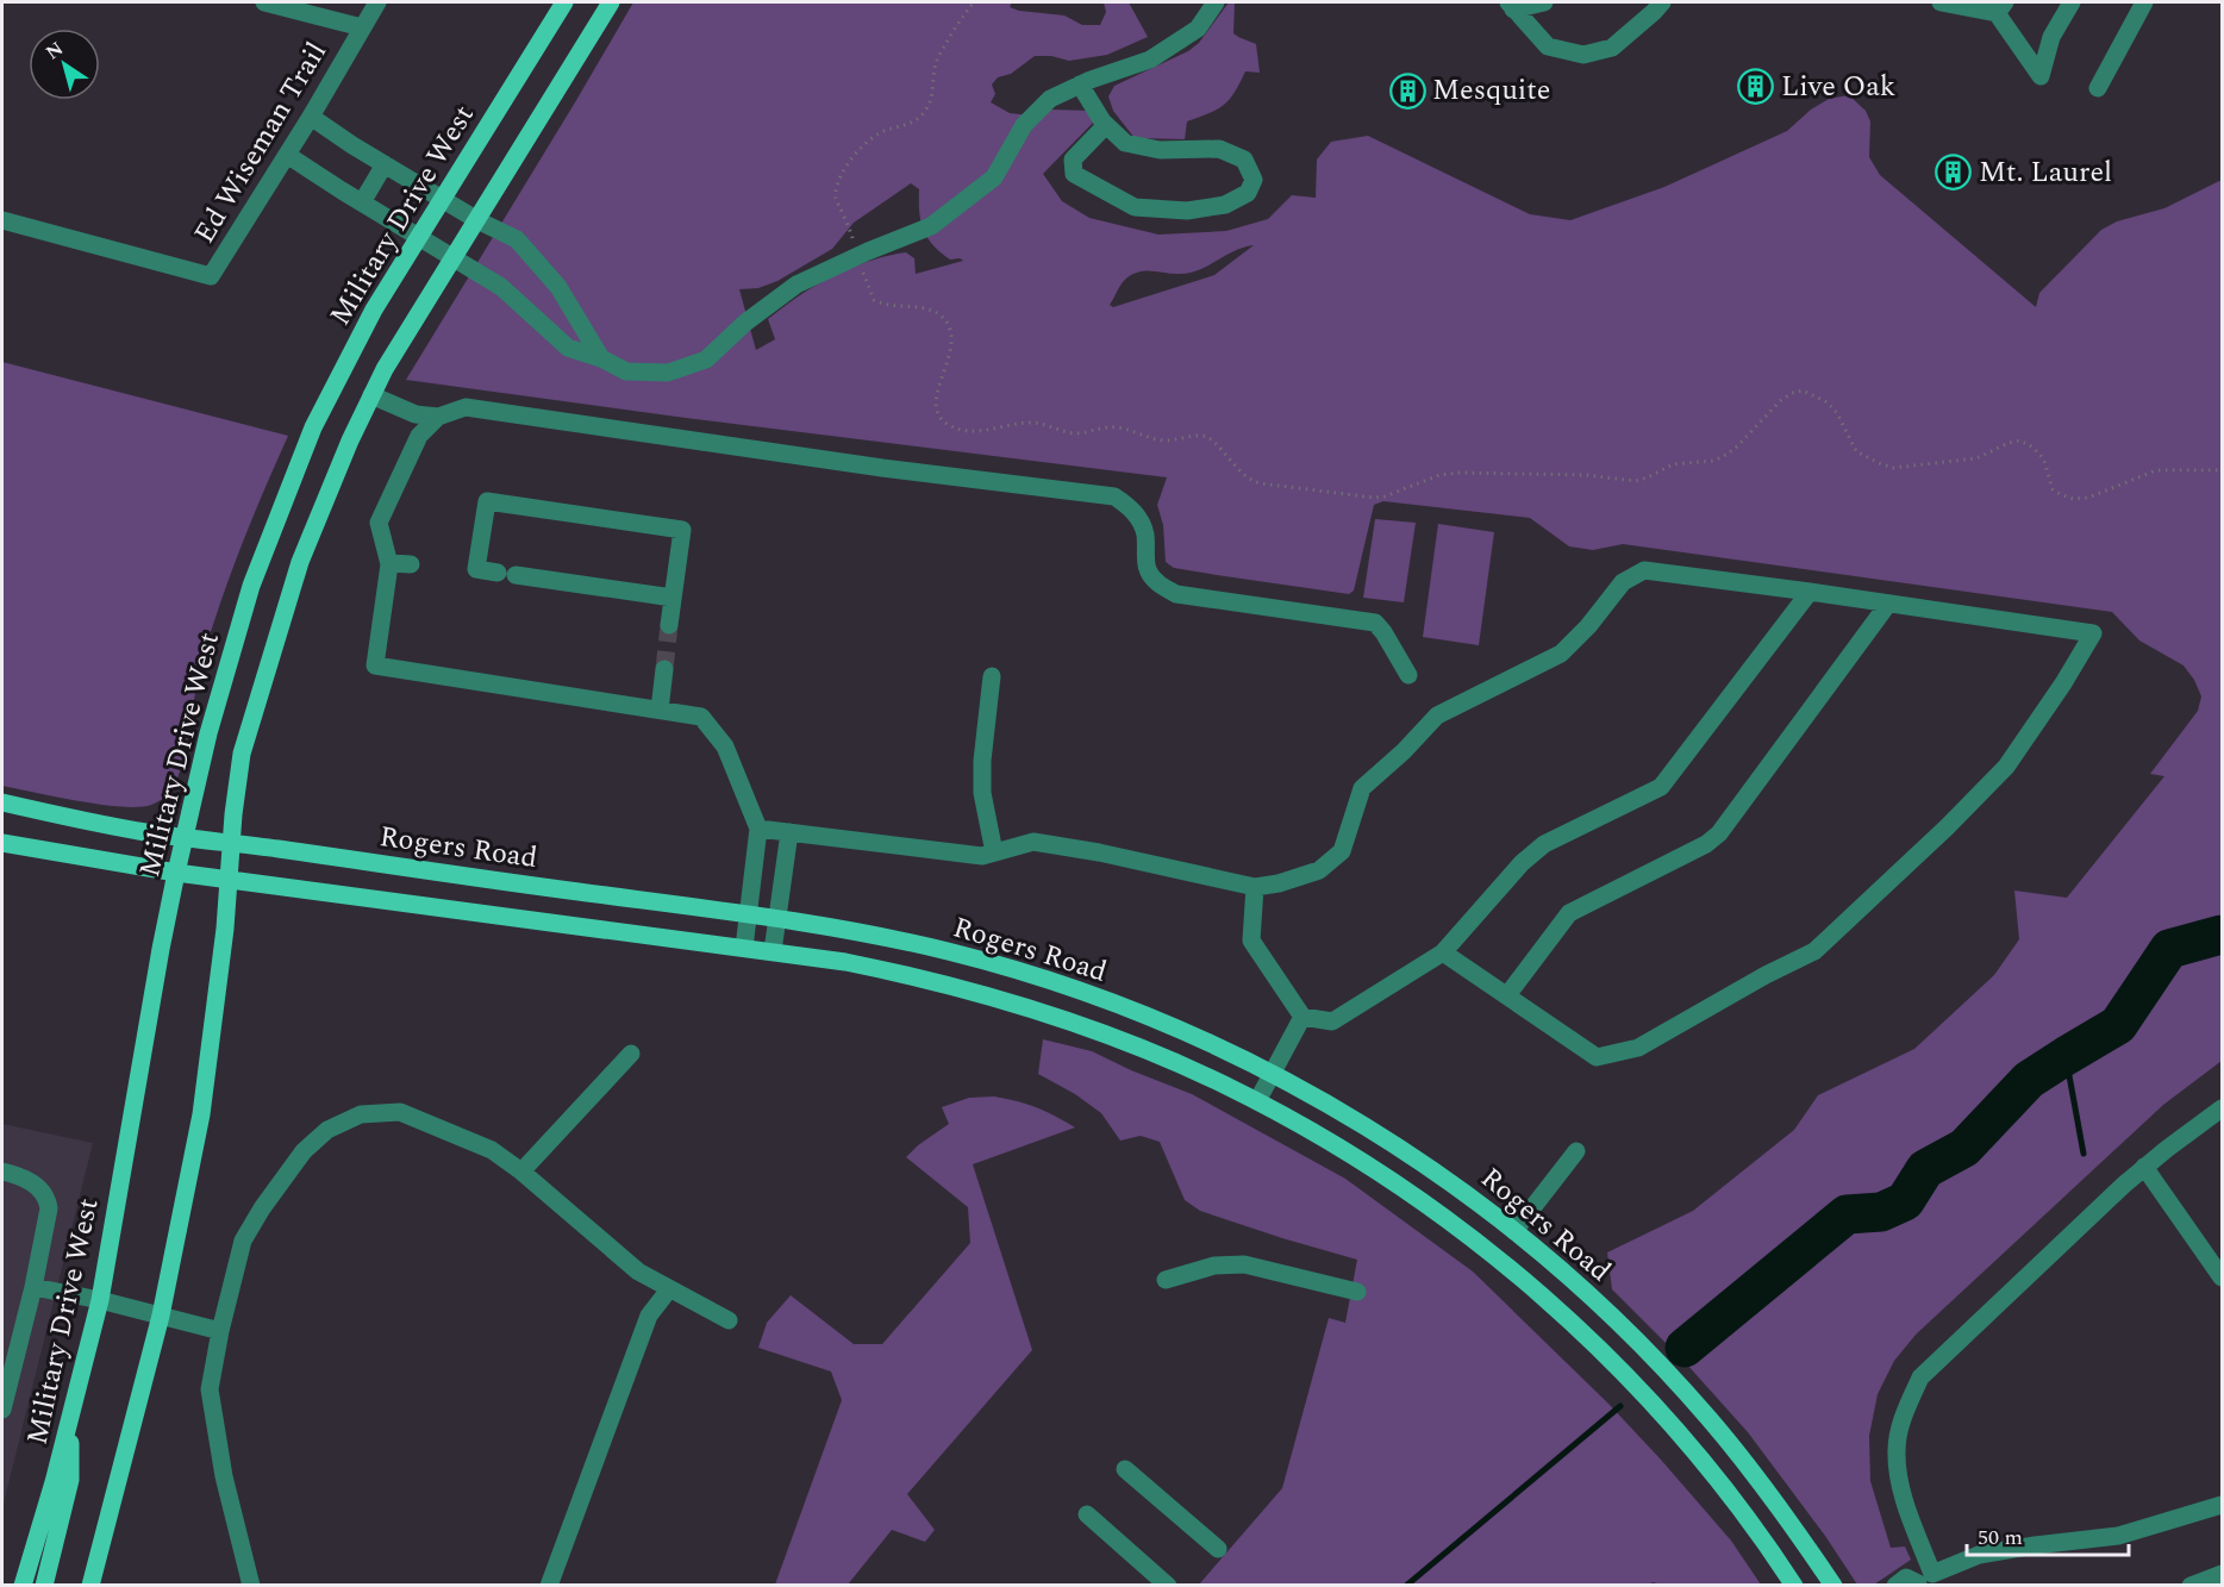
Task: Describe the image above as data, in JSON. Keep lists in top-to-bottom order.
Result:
{
  "streets": {
    "main road": ["Military Drive West", "Rogers Road"],
    "street": ["Ed Wiseman Trail"]
  },
  "crossings": [
    ["Military Drive West", "Rogers Road"]
  ],
  "places": {
    "building": ["Live Oak", "Mesquite", "Mt. Laurel"]
  },
  "scale_bar": "50 m",
  "north": "top left"
}
